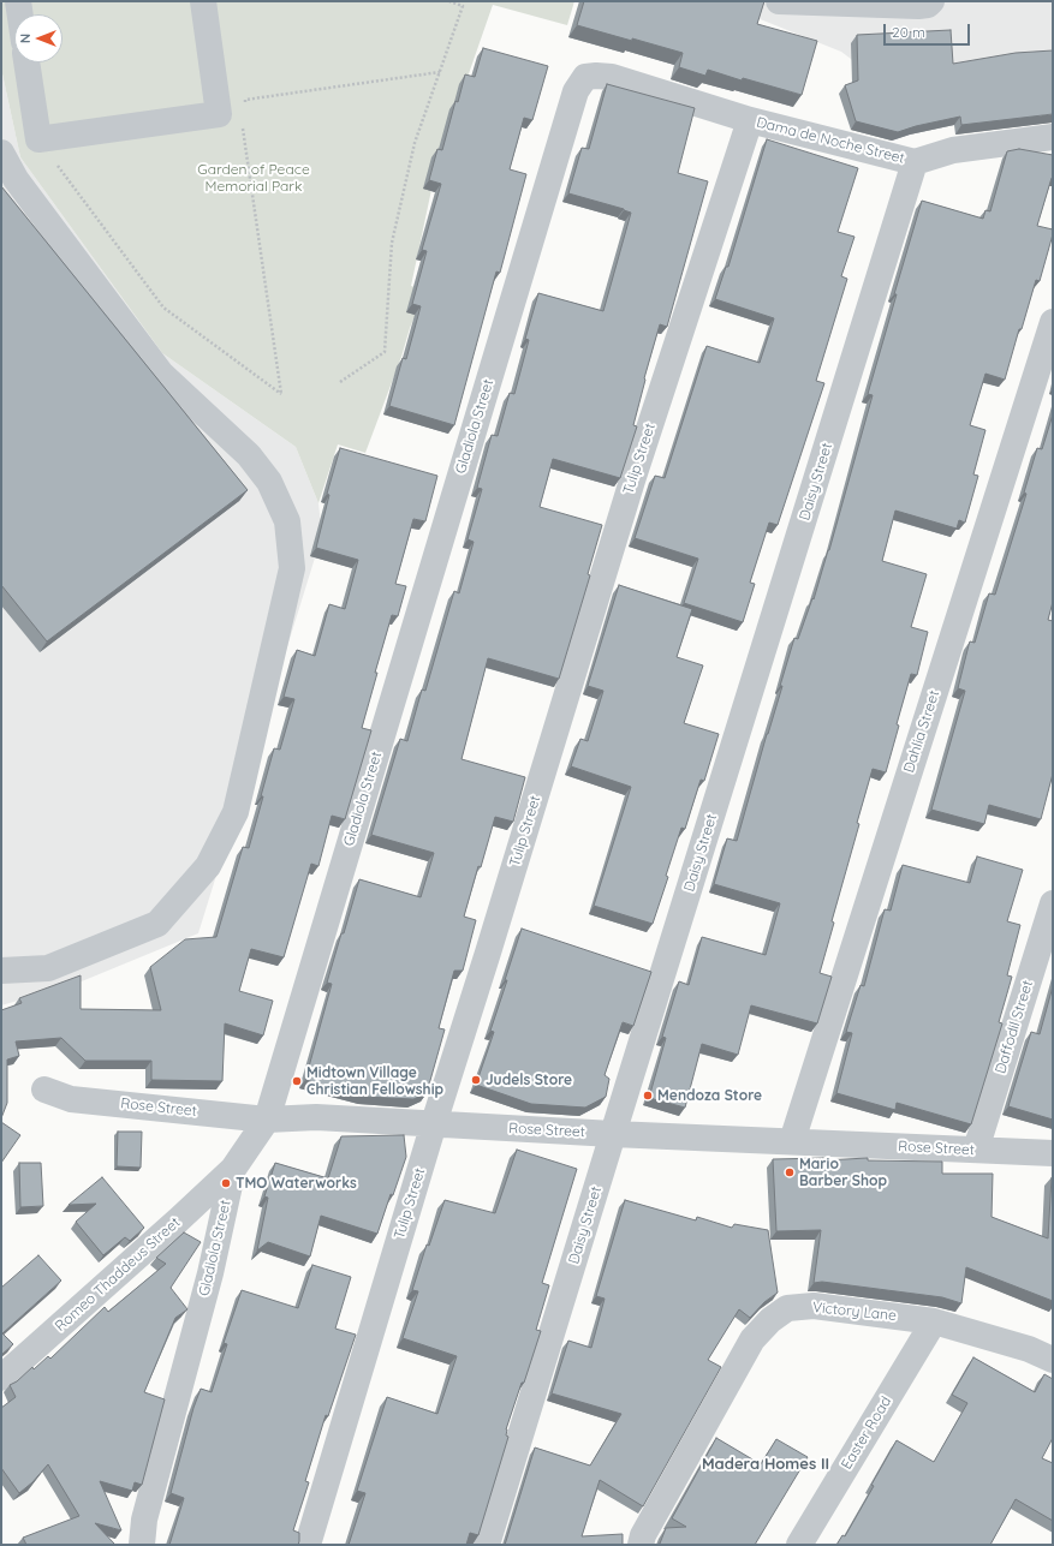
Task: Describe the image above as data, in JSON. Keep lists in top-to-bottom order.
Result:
{
  "streets": {
    "street": [
      "Dama de Noche Street",
      "Gladiola Street",
      "Tulip Street",
      "Daisy Street",
      "Dahlia Street",
      "Daffodil Street",
      "Rose Street",
      "Romeo Thaddeus Street",
      "Victory Lane",
      "Easter Road"
    ]
  },
  "crossings": [
    ["Dama de Noche Street", "Gladiola Street"],
    ["Dama de Noche Street", "Tulip Street"],
    ["Dama de Noche Street", "Daisy Street"],
    ["Gladiola Street", "Rose Street"],
    ["Gladiola Street", "Romeo Thaddeus Street"],
    ["Tulip Street", "Rose Street"],
    ["Daisy Street", "Rose Street"],
    ["Dahlia Street", "Rose Street"],
    ["Daffodil Street", "Rose Street"],
    ["Victory Lane", "Easter Road"]
  ],
  "districts": ["Madera Homes II"],
  "parks": ["Garden of Peace Memorial Park"],
  "places": [
    "Judels Store",
    "Midtown Village Christian Fellowship",
    "Mendoza Store",
    "Mario Barber Shop",
    "TMO Waterworks"
  ],
  "scale_bar": "20 m",
  "north": "left"
}
